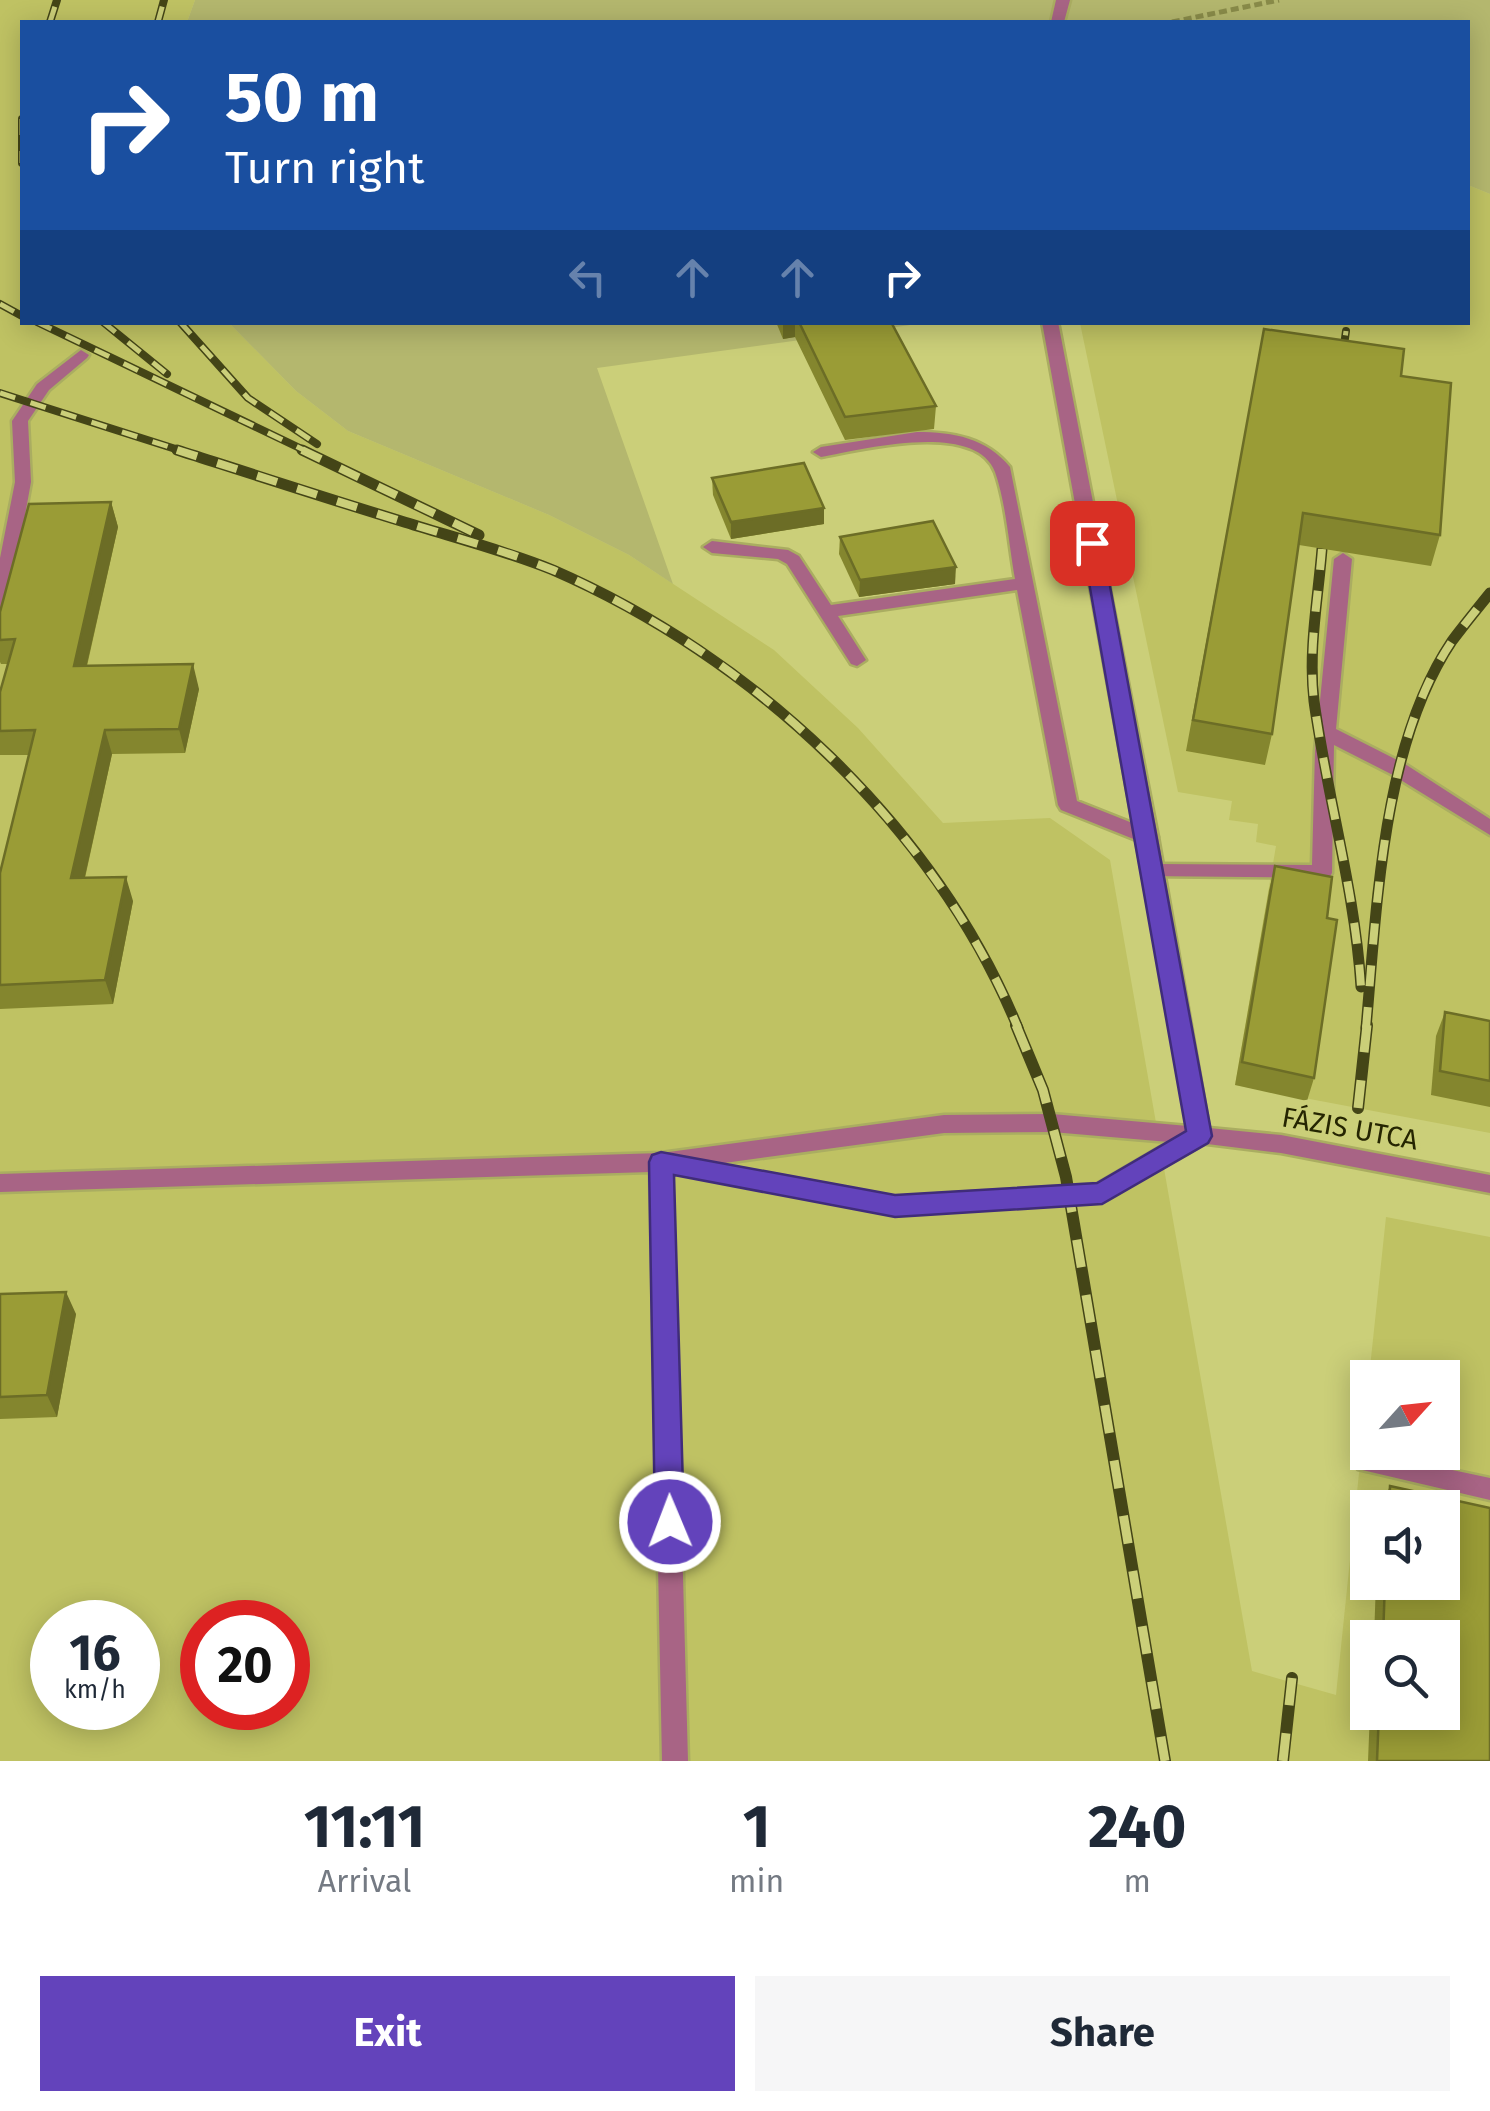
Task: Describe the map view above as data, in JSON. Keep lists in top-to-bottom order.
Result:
{
  "streets": {
    "street": ["FÁZIS UTCA"]
  },
  "north": "top right",
  "page": {
    "turn": ["50 m", "Turn right"],
    "speed": "16 km/h",
    "limit": "20",
    "eta": [
      "11:11",
      "Arrival",
      "1",
      "min",
      "240",
      "m"
    ],
    "buttons": ["Exit", "Share"]
  }
}
